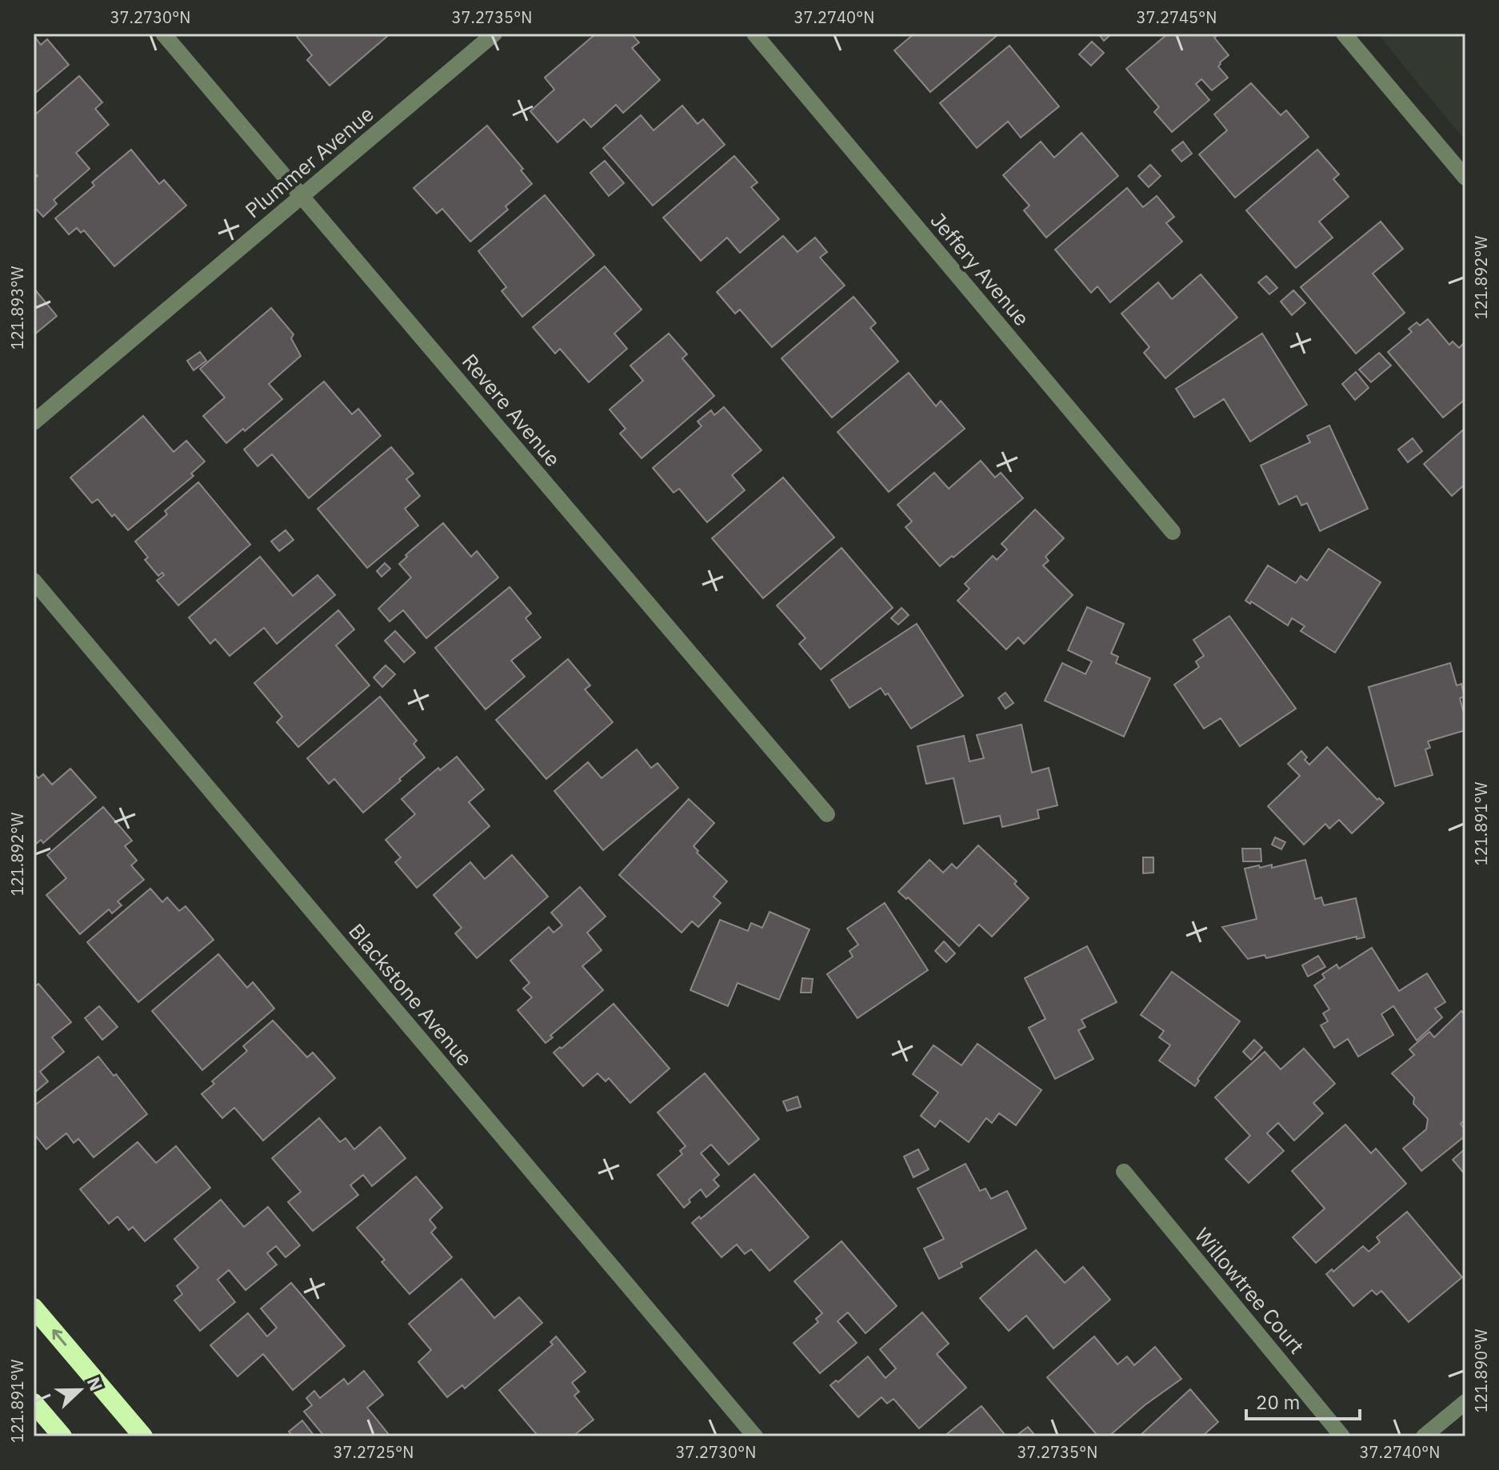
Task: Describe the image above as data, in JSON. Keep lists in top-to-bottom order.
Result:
{
  "streets": {
    "street": [
      "Plummer Avenue",
      "Jeffery Avenue",
      "Revere Avenue",
      "Blackstone Avenue",
      "Willowtree Court"
    ]
  },
  "crossings": [
    ["Plummer Avenue", "Revere Avenue"]
  ],
  "scale_bar": "20 m",
  "north": "right",
  "coordinates": [
    "37.2730°N",
    "37.2735°N",
    "37.2740°N",
    "37.2745°N",
    "121.892°W",
    "121.893°W",
    "121.891°W",
    "121.890°W",
    "37.2725°N"
  ]
}
